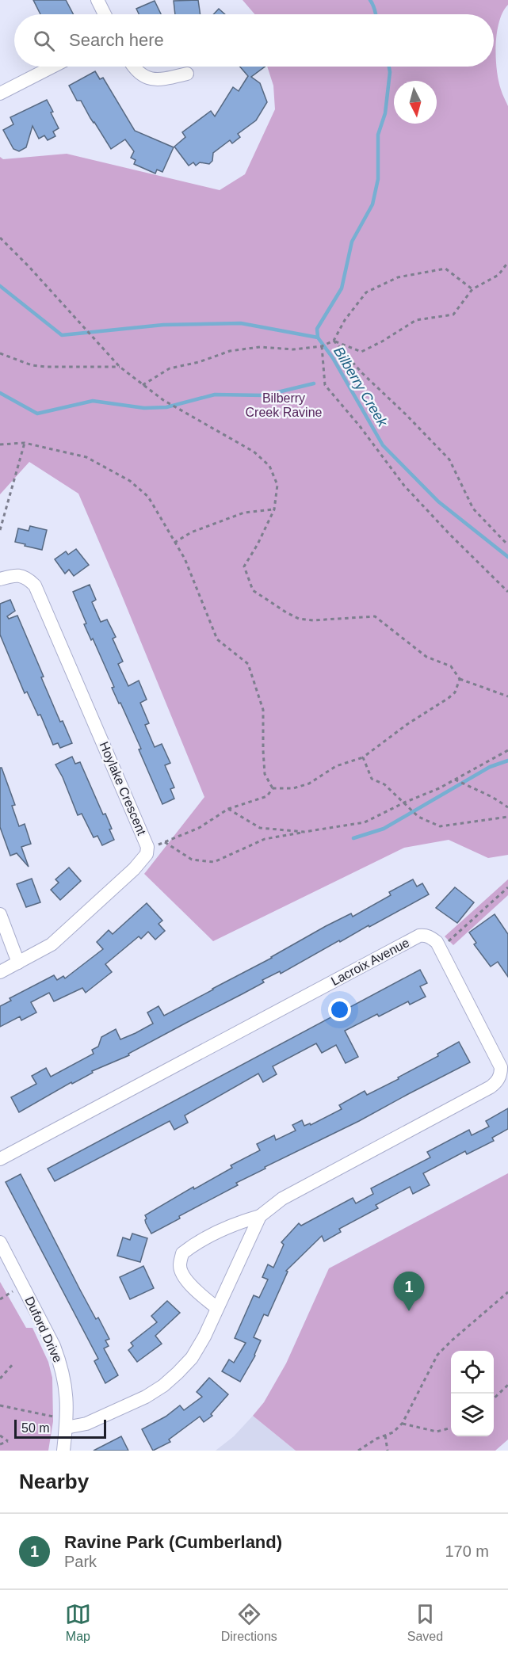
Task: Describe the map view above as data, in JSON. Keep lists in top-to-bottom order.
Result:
{
  "streets": {
    "street": ["Hoylake Crescent", "Lacroix Avenue", "Duford Drive"]
  },
  "crossings": [
    ["Lacroix Avenue", "Duford Drive"]
  ],
  "water": ["Bilberry Creek"],
  "parks": ["Bilberry Creek Ravine"],
  "scale_bar": "50 m",
  "north": "bottom",
  "page": {
    "search": "Search here",
    "pins": "1",
    "scale": "50 m",
    "heading": "Nearby",
    "list": [
      {
        "mark": "1",
        "name": "Ravine Park (Cumberland)",
        "note": "Park",
        "value": "170 m"
      }
    ],
    "nav": ["Map", "Directions", "Saved"]
  }
}
